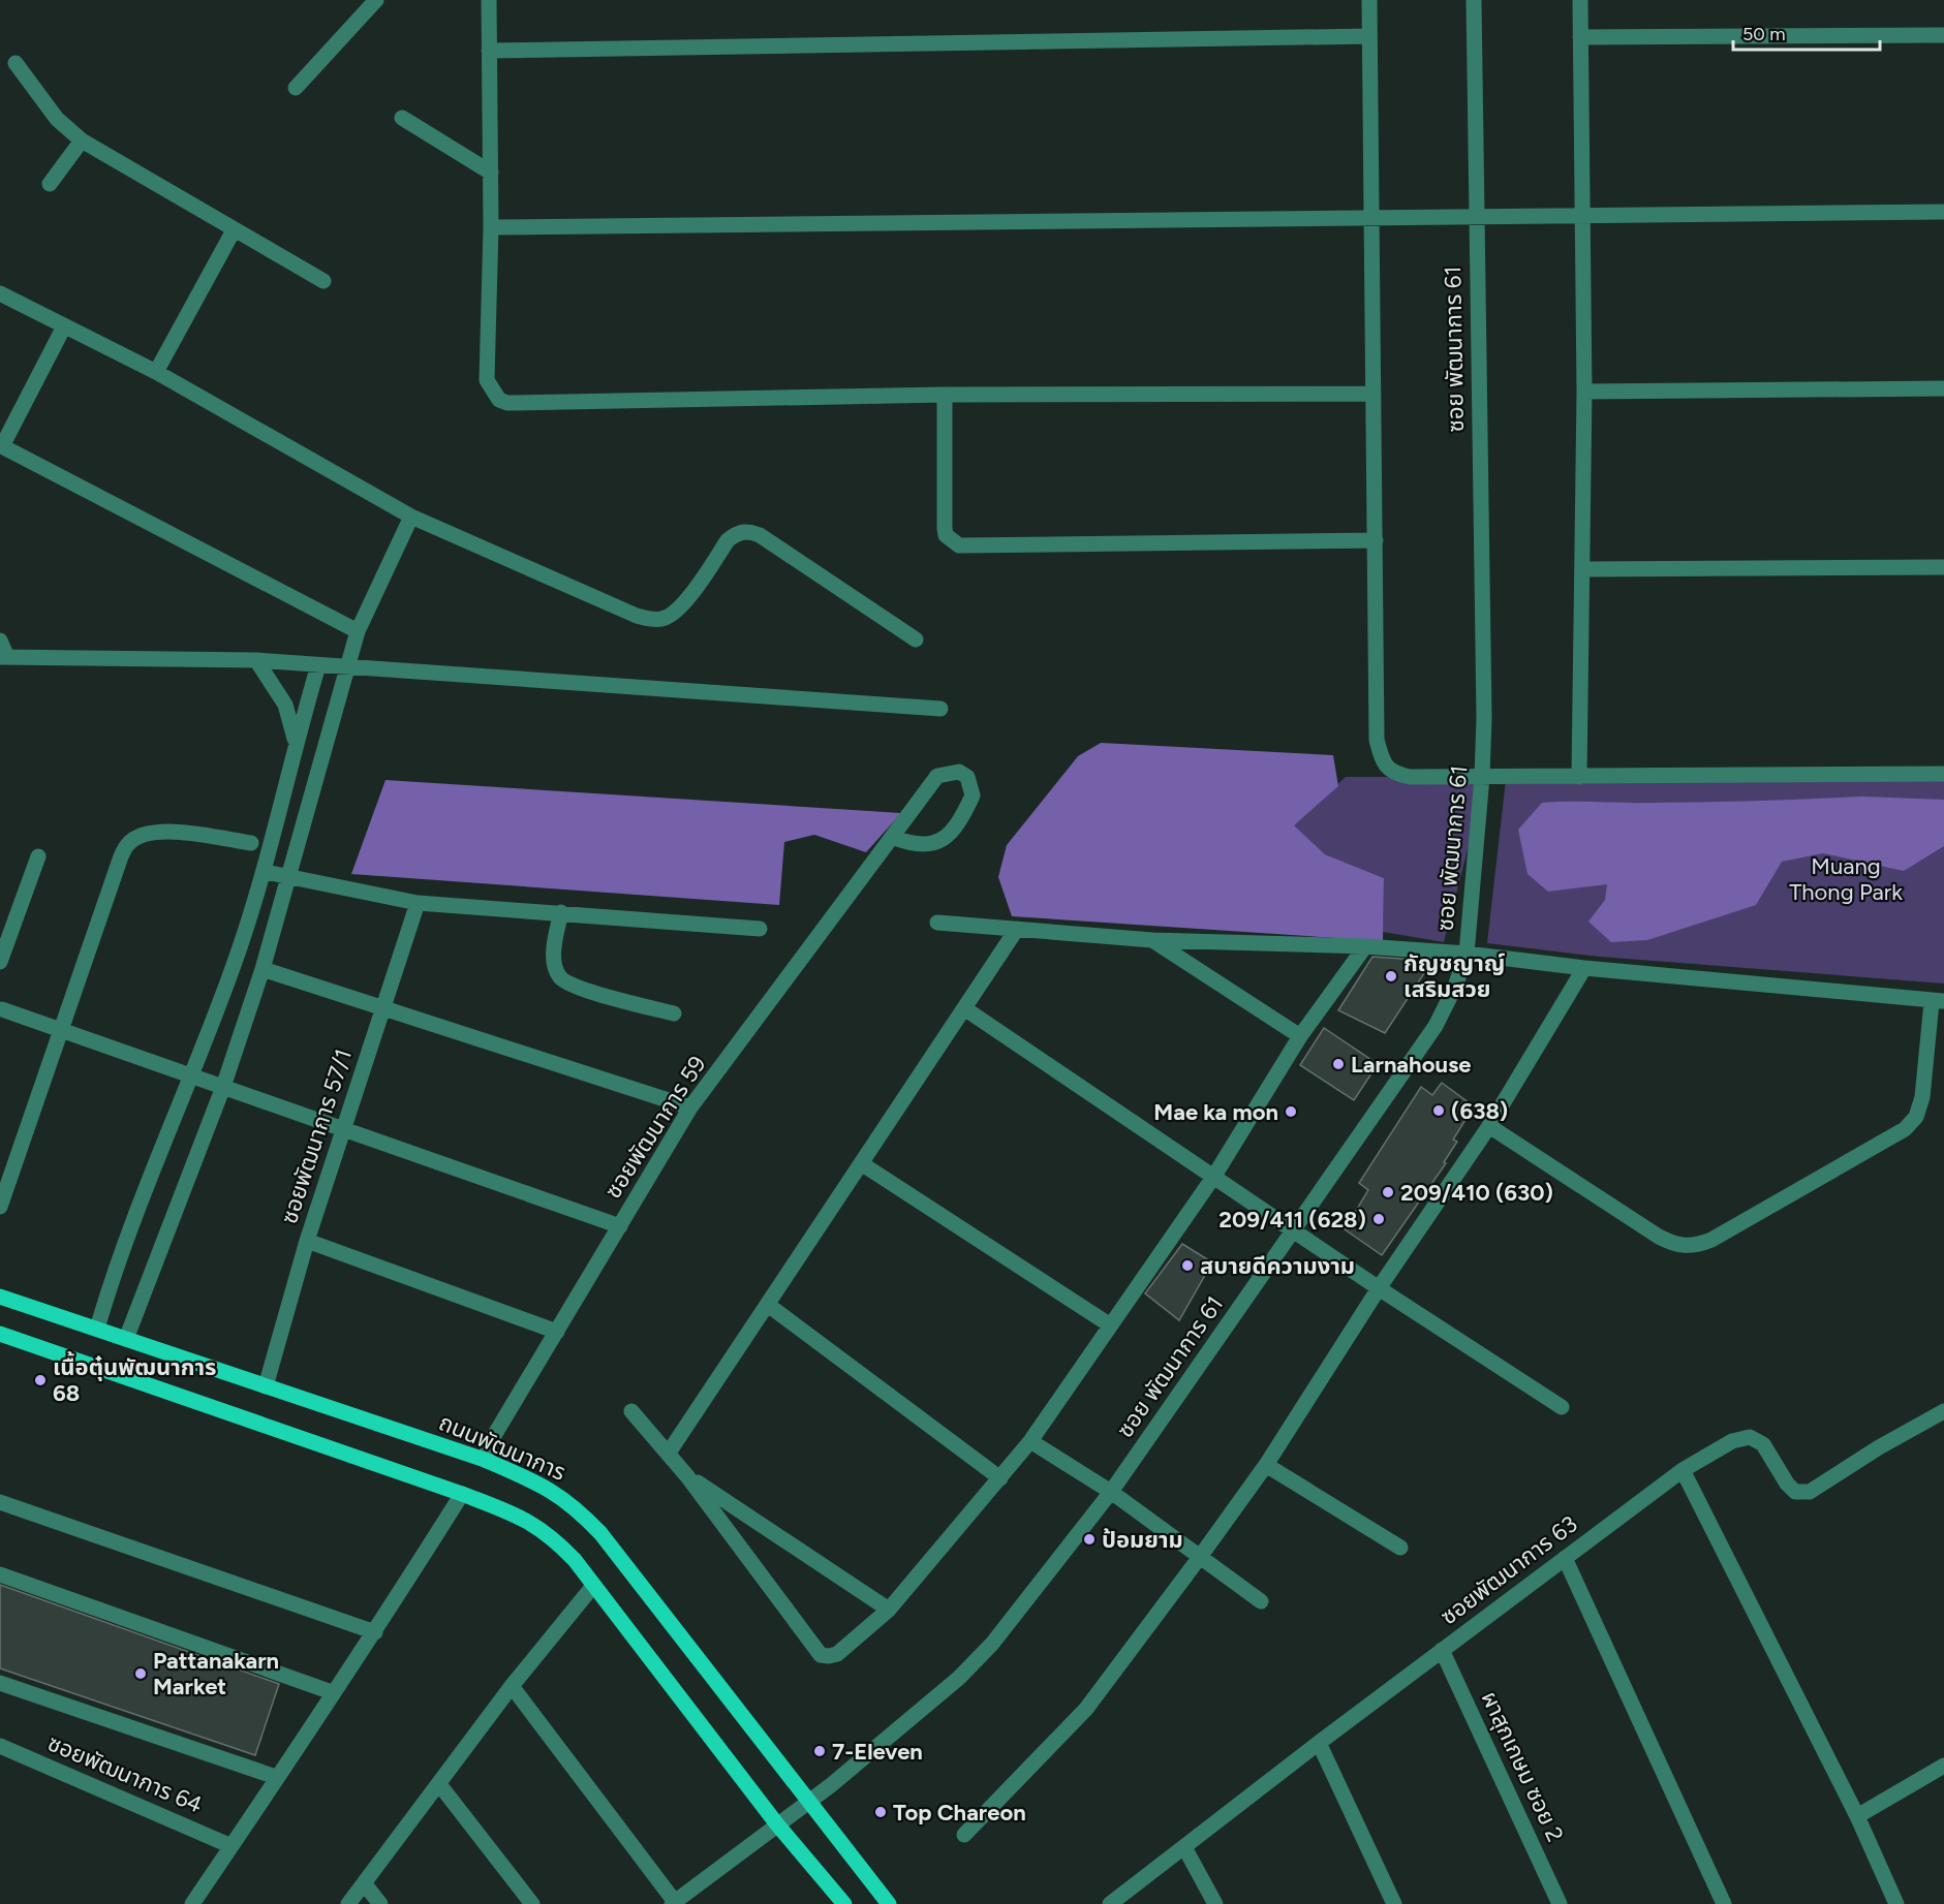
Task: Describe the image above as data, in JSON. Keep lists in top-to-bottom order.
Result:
{
  "streets": {
    "main road": ["ถนนพัฒนาการ"],
    "street": [
      "ซอย พัฒนาการ 61",
      "ซอยพัฒนาการ 59",
      "ซอยพัฒนาการ 57/1",
      "ซอยพัฒนาการ 63",
      "ผาสุกเกษม ซอย 2",
      "ซอยพัฒนาการ 64"
    ]
  },
  "crossings": [
    ["ซอย พัฒนาการ 61", "ถนนพัฒนาการ"],
    ["ซอยพัฒนาการ 59", "ถนนพัฒนาการ"],
    ["ซอยพัฒนาการ 57/1", "ถนนพัฒนาการ"],
    ["ซอยพัฒนาการ 63", "ผาสุกเกษม ซอย 2"]
  ],
  "parks": ["Muang Thong Park"],
  "places": [
    "กัญชญาญ์ เสริมสวย",
    "Larnahouse",
    "(638)",
    "Mae ka mon",
    "209/410 (630)",
    "209/411 (628)",
    "สบายดีความงาม",
    "เนื้อตุ๋นพัฒนาการ 68",
    "ป้อมยาม",
    "Pattanakarn Market",
    "7-Eleven",
    "Top Chareon"
  ],
  "scale_bar": "50 m"
}
